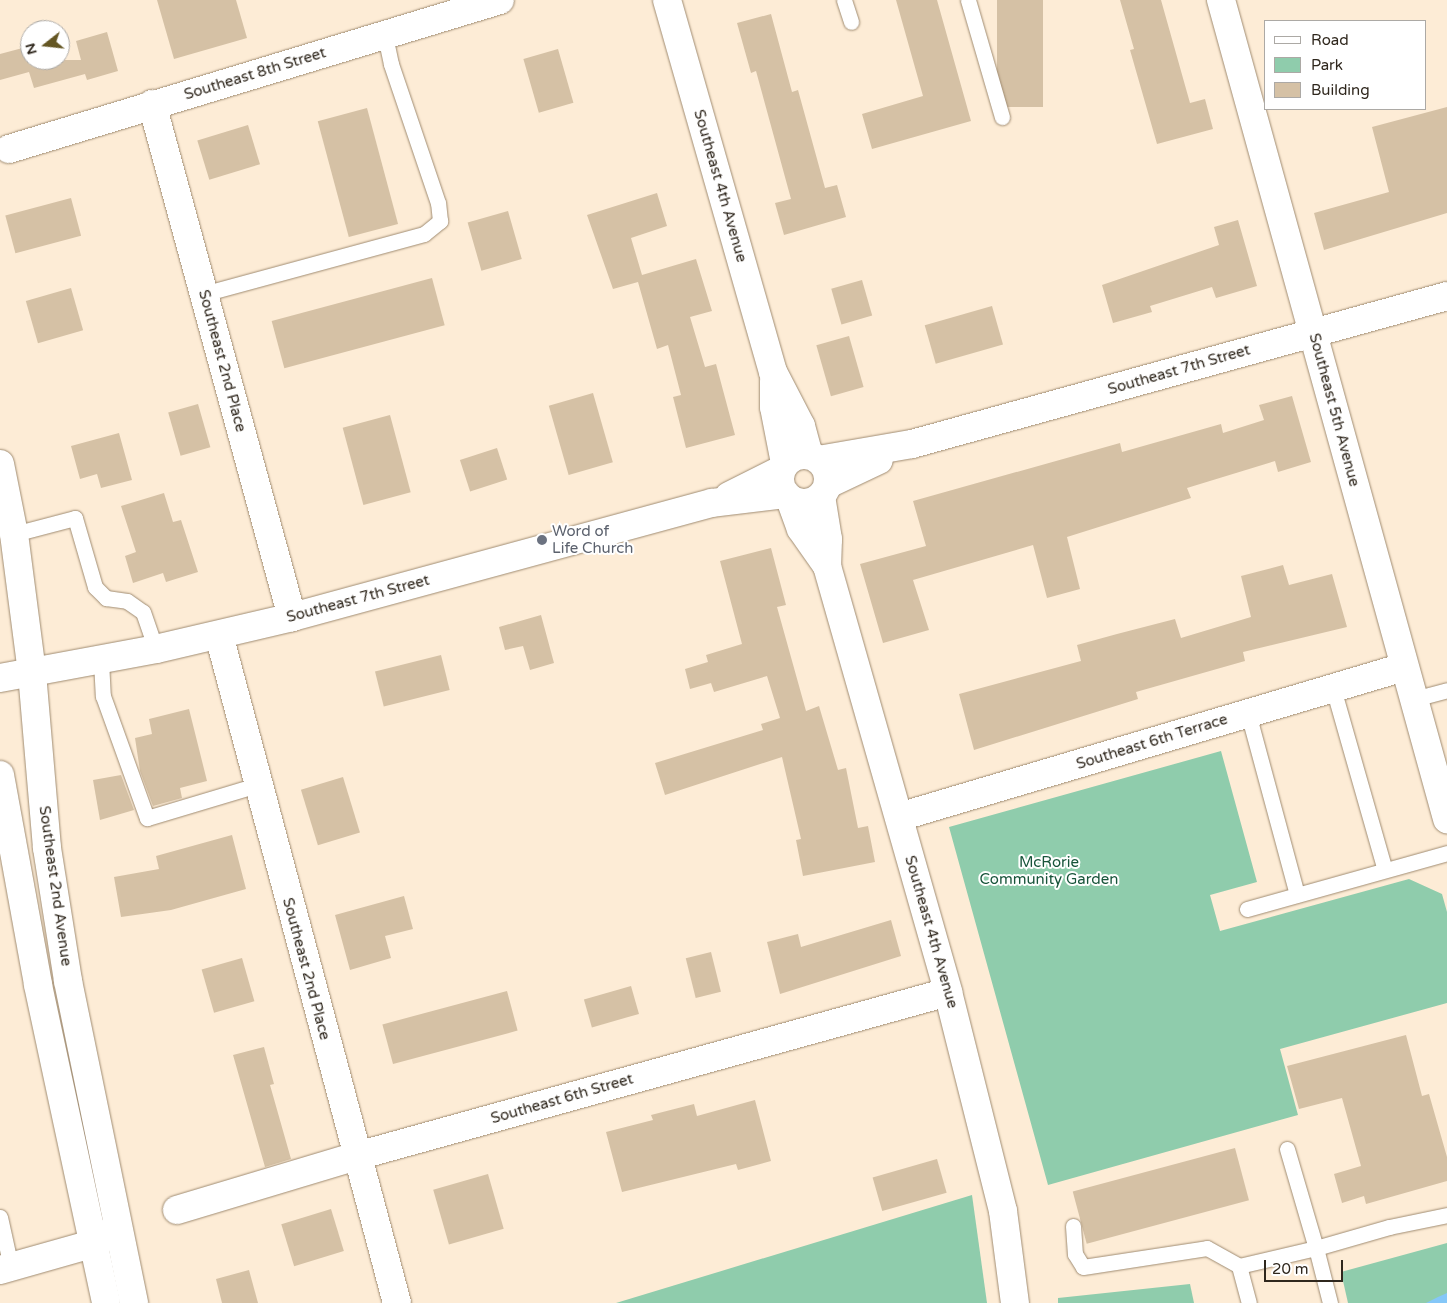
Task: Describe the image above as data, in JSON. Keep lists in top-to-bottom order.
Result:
{
  "streets": {
    "street": [
      "Southeast 8th Street",
      "Southeast 4th Avenue",
      "Southeast 2nd Place",
      "Southeast 7th Street",
      "Southeast 5th Avenue",
      "Southeast 6th Terrace",
      "Southeast 2nd Avenue",
      "Southeast 6th Street"
    ]
  },
  "crossings": [
    ["Southeast 8th Street", "Southeast 2nd Place"],
    ["Southeast 4th Avenue", "Southeast 7th Street"],
    ["Southeast 4th Avenue", "Southeast 6th Terrace"],
    ["Southeast 4th Avenue", "Southeast 6th Street"],
    ["Southeast 2nd Place", "Southeast 7th Street"],
    ["Southeast 2nd Place", "Southeast 6th Street"],
    ["Southeast 7th Street", "Southeast 5th Avenue"],
    ["Southeast 7th Street", "Southeast 2nd Avenue"],
    ["Southeast 5th Avenue", "Southeast 6th Terrace"]
  ],
  "parks": ["McRorie Community Garden"],
  "places": ["Word of Life Church"],
  "legend": ["Road", "Park", "Building"],
  "scale_bar": "20 m",
  "north": "left"
}
